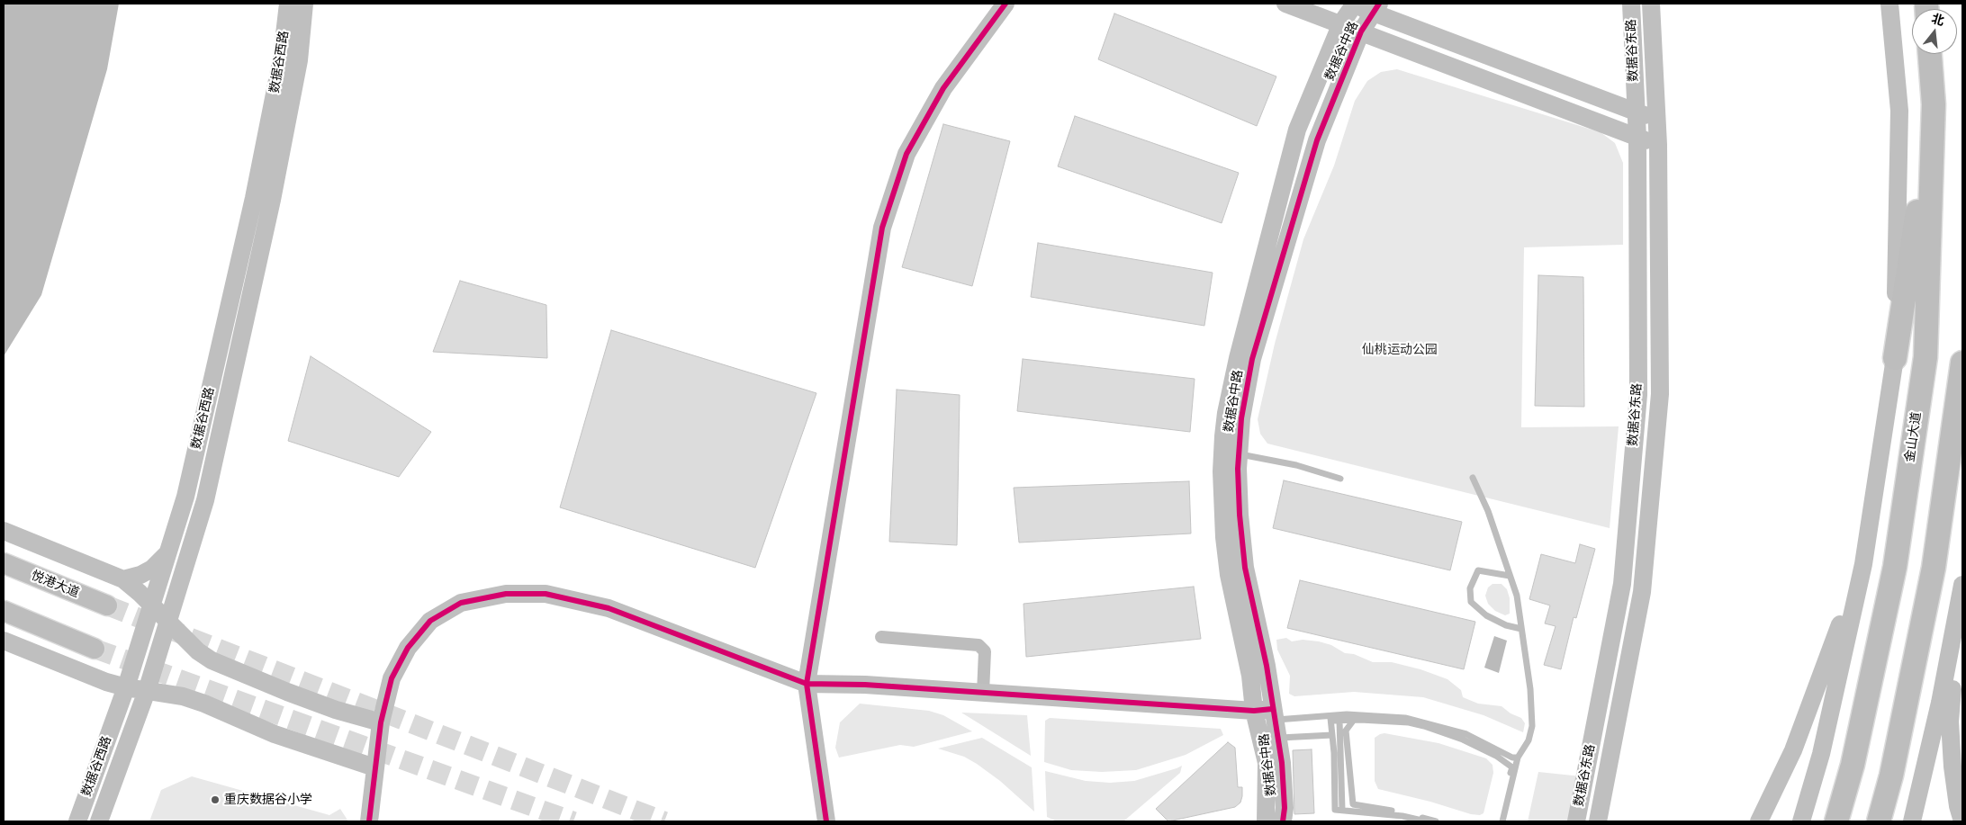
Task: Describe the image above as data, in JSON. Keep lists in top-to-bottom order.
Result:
{
  "streets": {
    "highway": ["金山大道"],
    "main road": ["悦港大道"],
    "street": ["数据谷东路", "数据谷中路", "数据谷西路"]
  },
  "parks": ["仙桃运动公园"],
  "places": ["重庆数据谷小学"],
  "north": "top"
}
